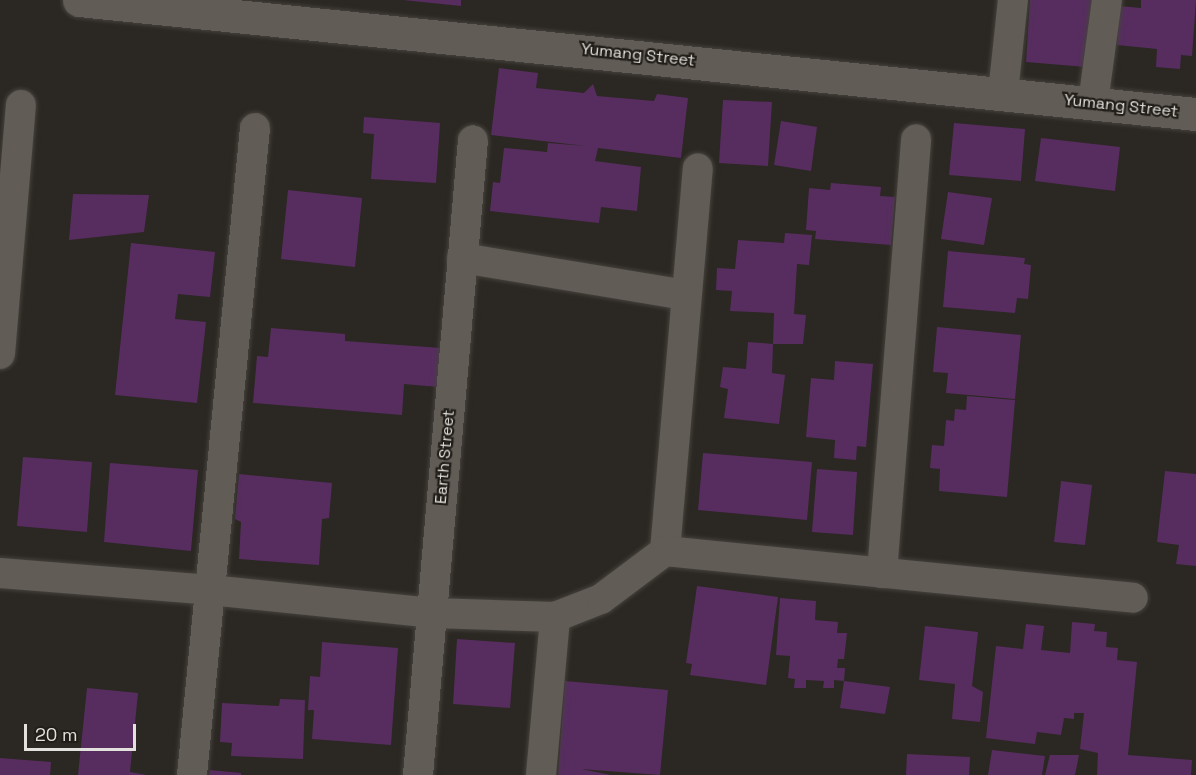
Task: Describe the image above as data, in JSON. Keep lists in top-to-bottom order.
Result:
{
  "streets": {
    "main road": ["Yumang Street"],
    "street": ["Earth Street"]
  },
  "scale_bar": "20 m"
}
